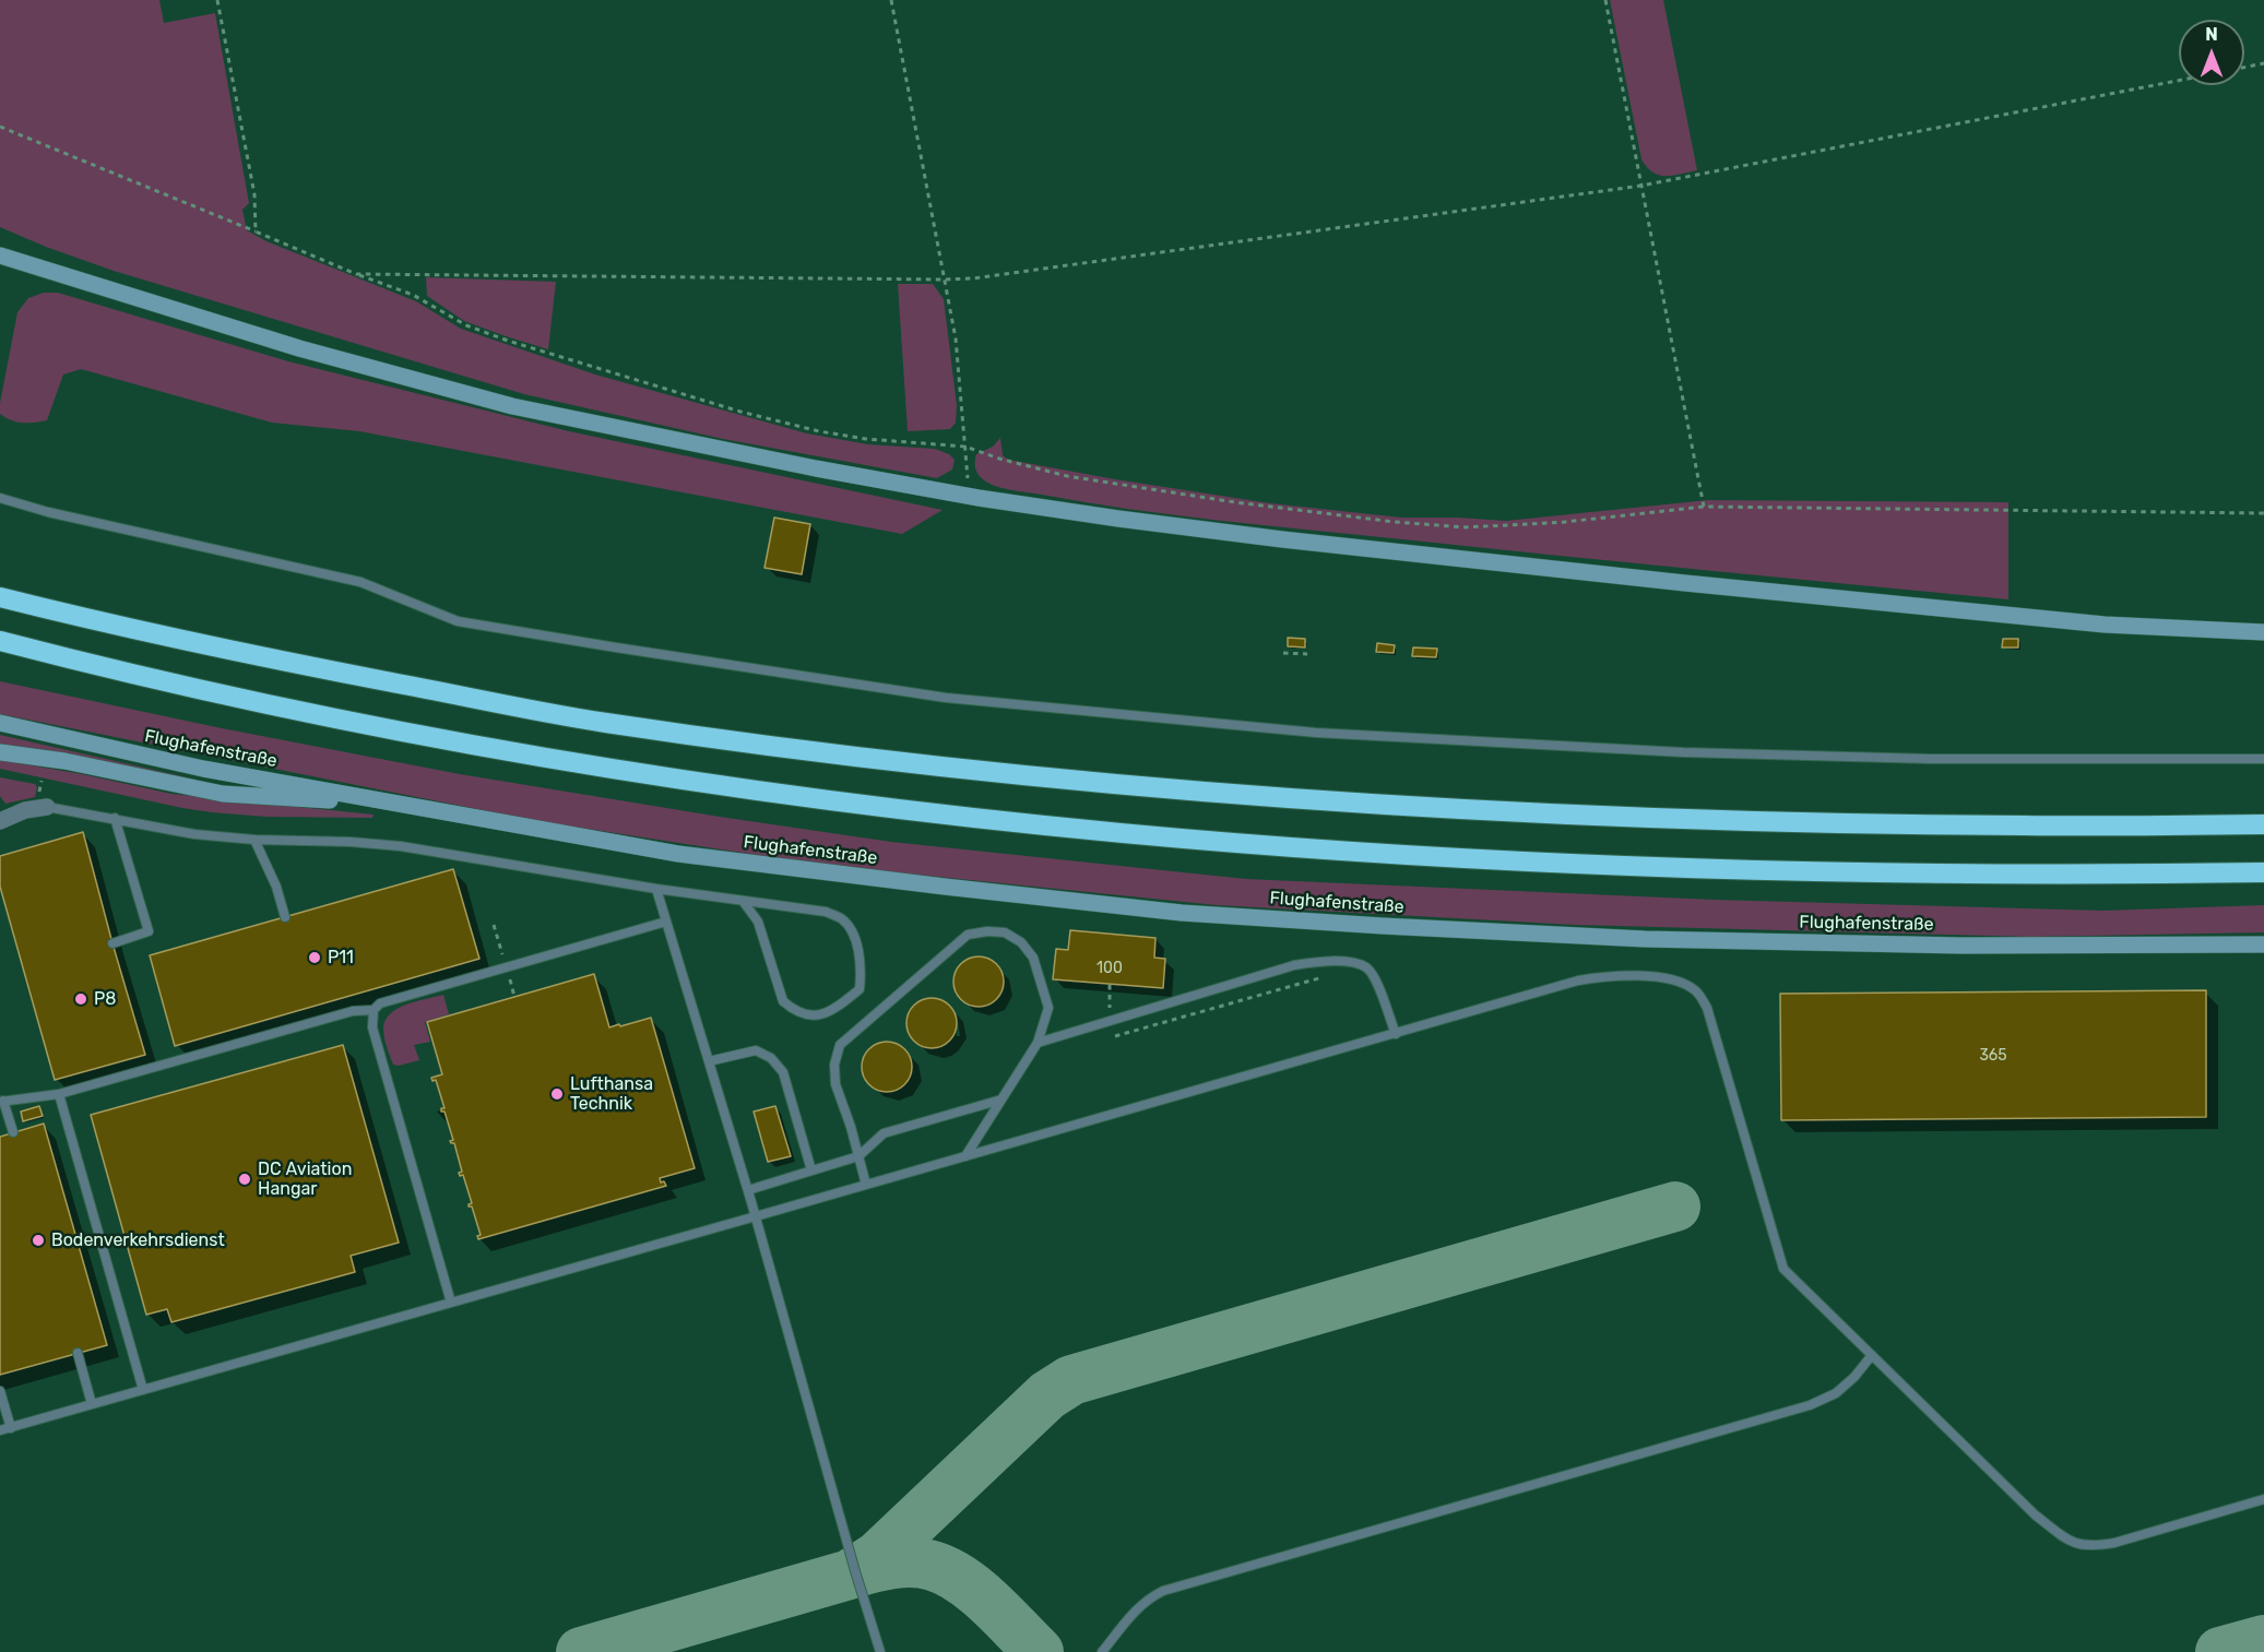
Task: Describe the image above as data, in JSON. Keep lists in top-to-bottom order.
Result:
{
  "streets": {
    "main road": ["Flughafenstraße"]
  },
  "places": [
    "P11",
    "P8",
    "Lufthansa Technik",
    "DC Aviation Hangar",
    "Bodenverkehrsdienst"
  ],
  "house_numbers": ["100", "365"],
  "north": "top"
}
